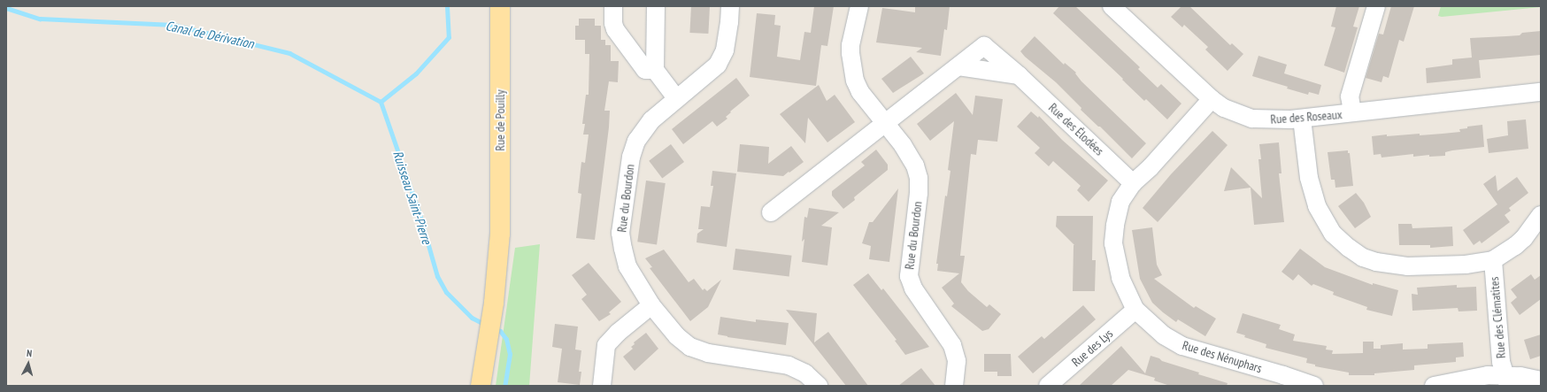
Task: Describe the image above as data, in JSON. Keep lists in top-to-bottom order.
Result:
{
  "streets": {
    "main road": ["Rue de Pouilly"],
    "street": [
      "Rue des Roseaux",
      "Rue des Élodées",
      "Rue du Bourdon",
      "Rue des Clématites",
      "Rue des Lys",
      "Rue des Nénuphars"
    ]
  },
  "crossings": [
    ["Rue des Roseaux", "Rue des Clématites"],
    ["Rue des Roseaux", "Rue des Nénuphars"],
    ["Rue des Élodées", "Rue du Bourdon"],
    ["Rue des Élodées", "Rue des Nénuphars"],
    ["Rue des Lys", "Rue des Nénuphars"]
  ],
  "water": ["Canal de Dérivation", "Ruisseau Saint-Pierre"],
  "north": "top"
}
